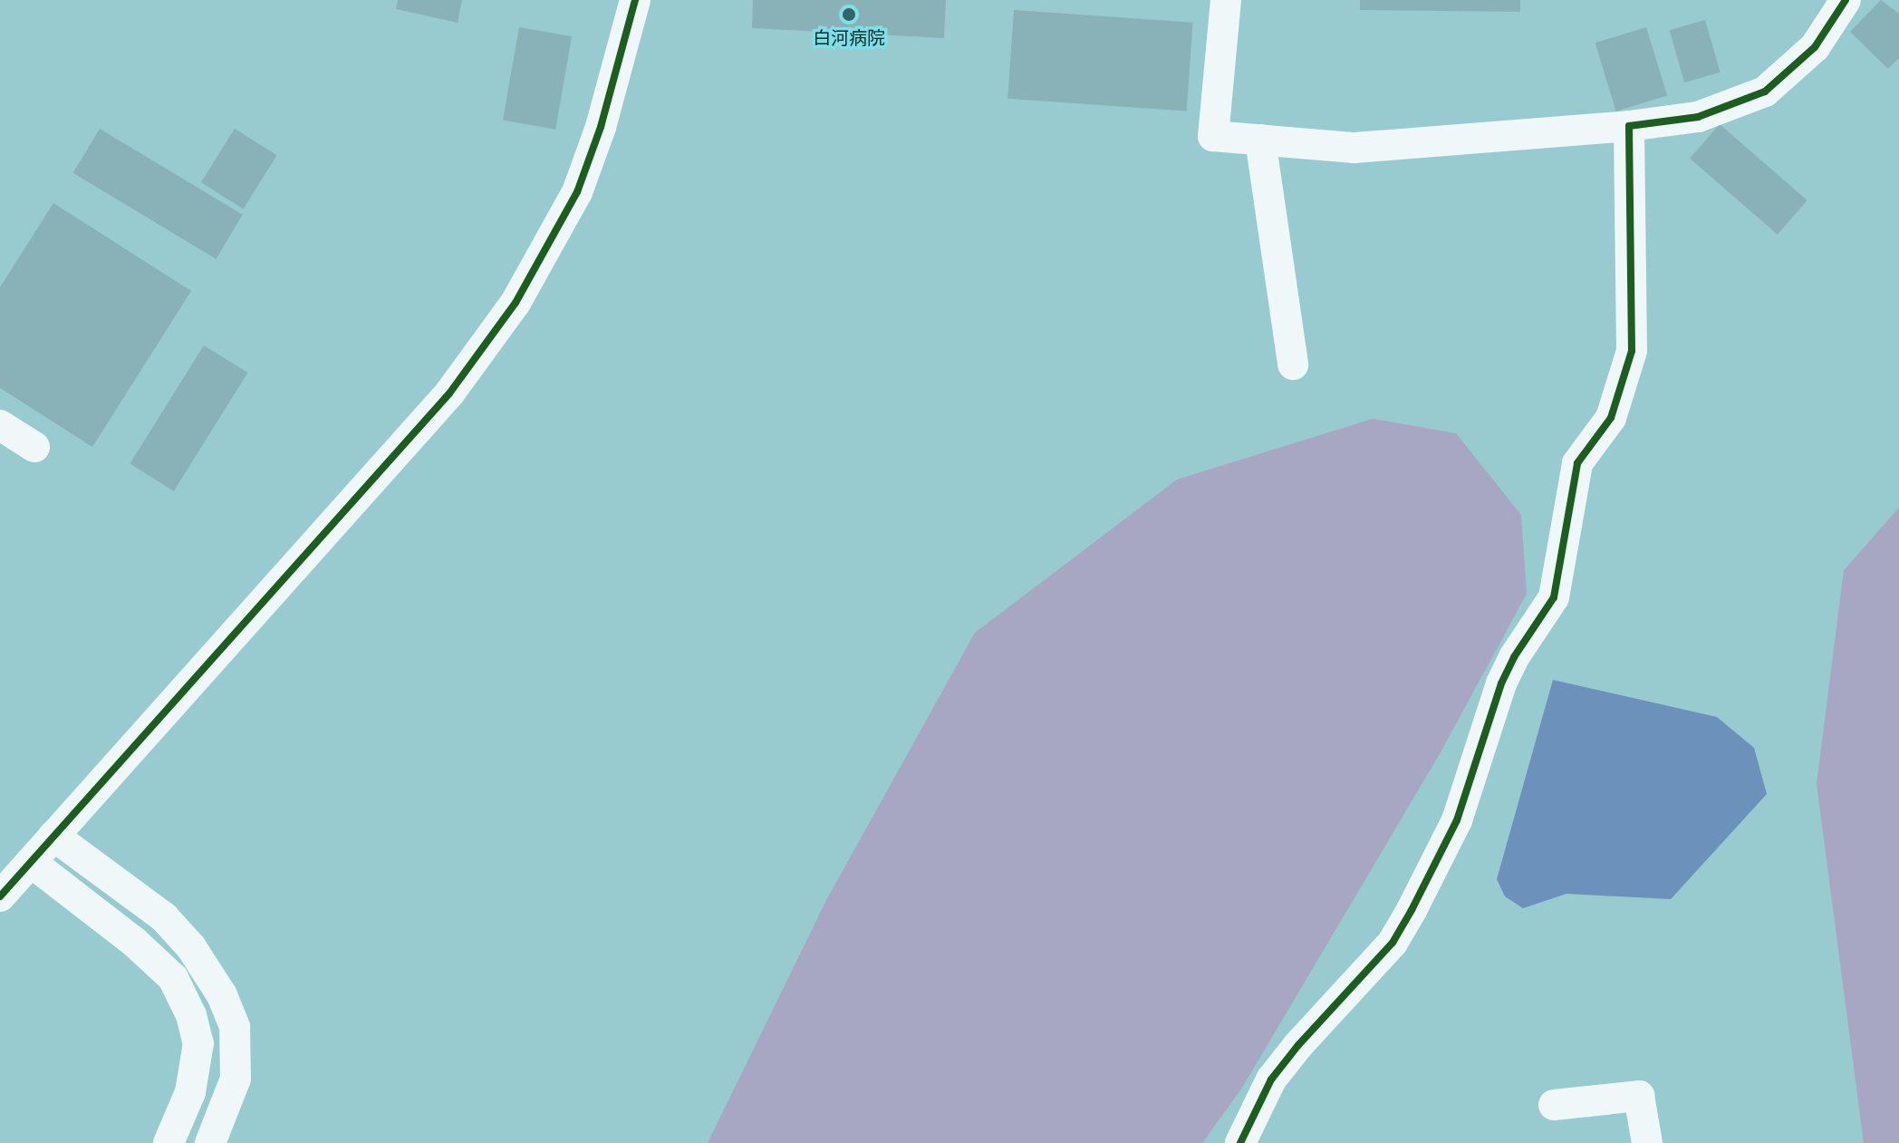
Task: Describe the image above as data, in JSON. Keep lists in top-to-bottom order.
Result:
{
  "places": ["白河病院"]
}
